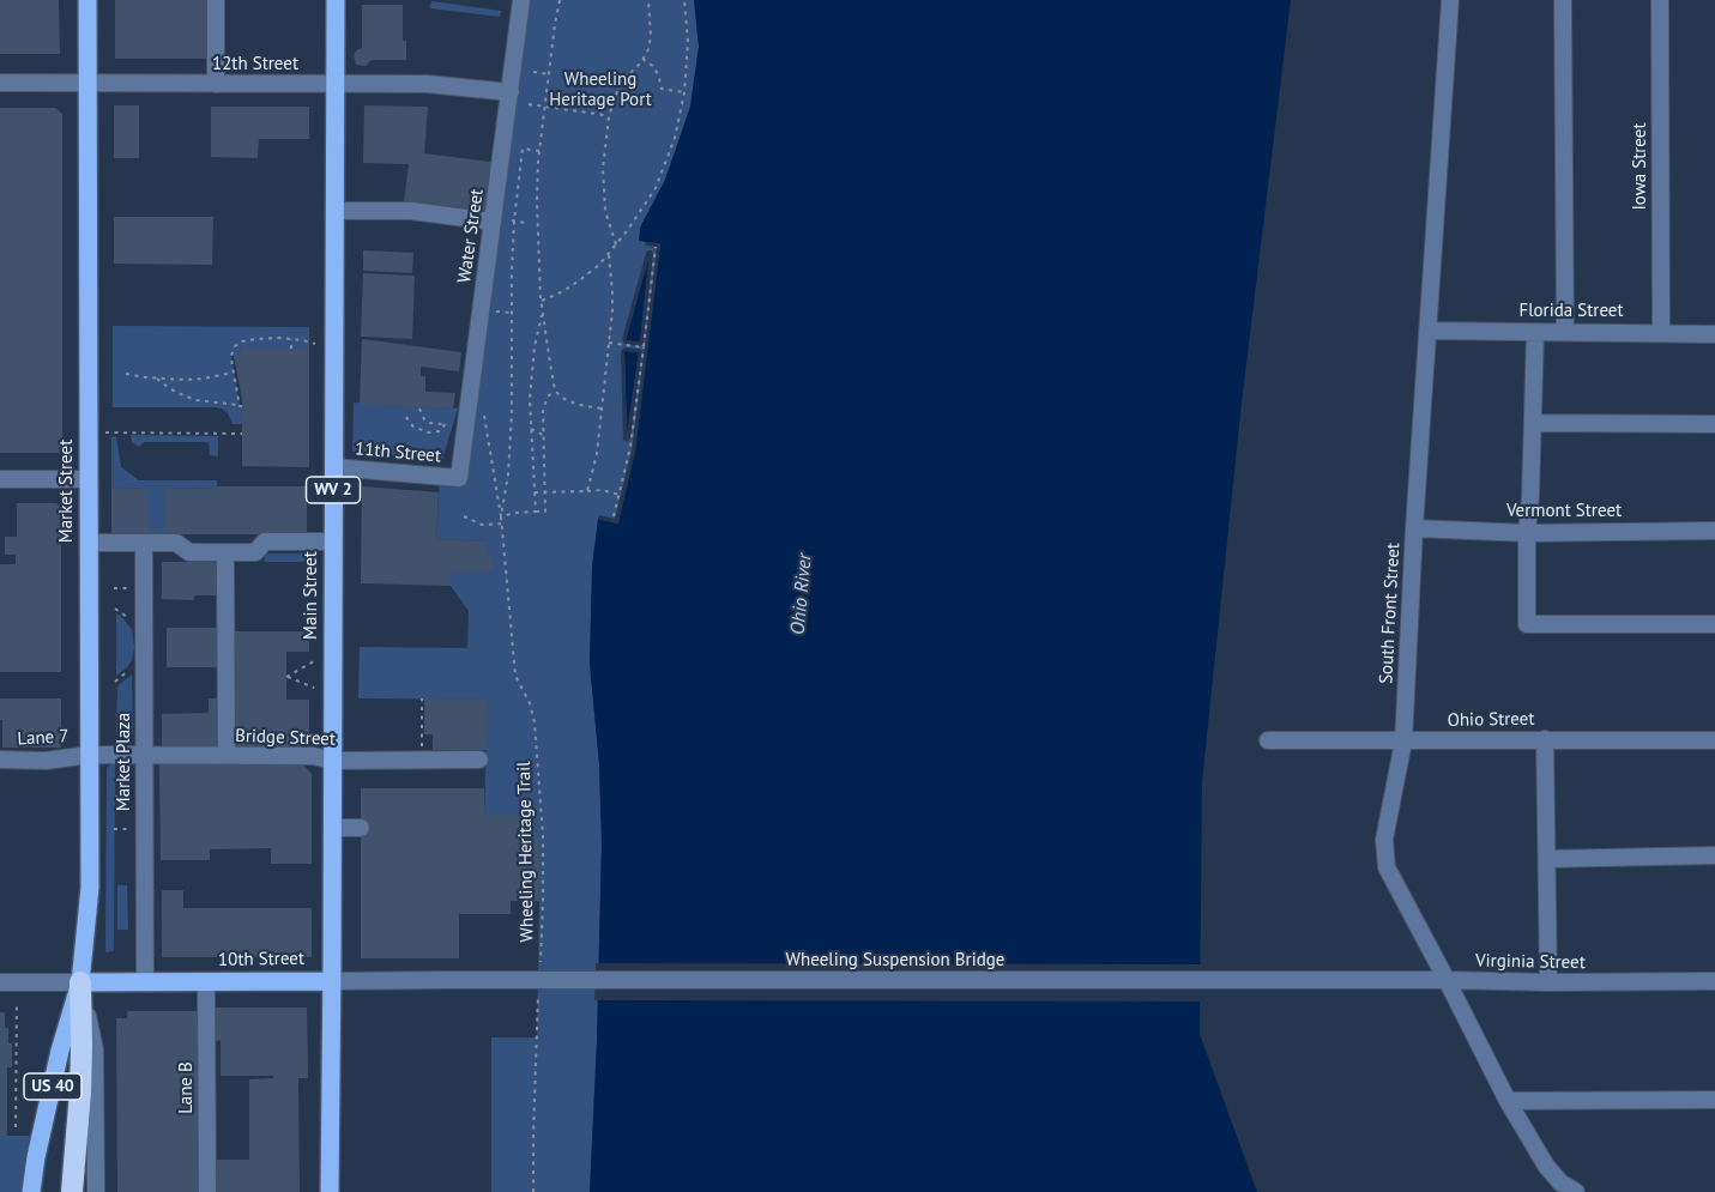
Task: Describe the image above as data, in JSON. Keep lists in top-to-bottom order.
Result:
{
  "streets": {
    "main road": [
      "WV 2",
      "Market Street",
      "Main Street",
      "10th Street",
      "US 40"
    ],
    "street": [
      "12th Street",
      "Iowa Street",
      "Water Street",
      "Florida Street",
      "11th Street",
      "Vermont Street",
      "South Front Street",
      "Ohio Street",
      "Lane 7",
      "Bridge Street",
      "Market Plaza",
      "Wheeling Suspension Bridge",
      "Virginia Street",
      "Lane B"
    ],
    "path": ["Wheeling Heritage Trail"]
  },
  "crossings": [
    ["12th Street", "Water Street"],
    ["12th Street", "Market Street"],
    ["12th Street", "Main Street"],
    ["Iowa Street", "Florida Street"],
    ["Water Street", "11th Street"],
    ["Florida Street", "South Front Street"],
    ["11th Street", "Main Street"],
    ["Market Street", "Lane 7"],
    ["Market Street", "Bridge Street"],
    ["Market Street", "10th Street"],
    ["Vermont Street", "South Front Street"],
    ["Main Street", "Bridge Street"],
    ["Main Street", "10th Street"],
    ["South Front Street", "Ohio Street"],
    ["South Front Street", "Virginia Street"],
    ["Lane 7", "Bridge Street"],
    ["Bridge Street", "Market Plaza"],
    ["Market Plaza", "10th Street"],
    ["10th Street", "Wheeling Suspension Bridge"],
    ["10th Street", "Lane B"],
    ["Wheeling Suspension Bridge", "Virginia Street"]
  ],
  "water": ["Ohio River"],
  "parks": ["Wheeling Heritage Port"]
}
